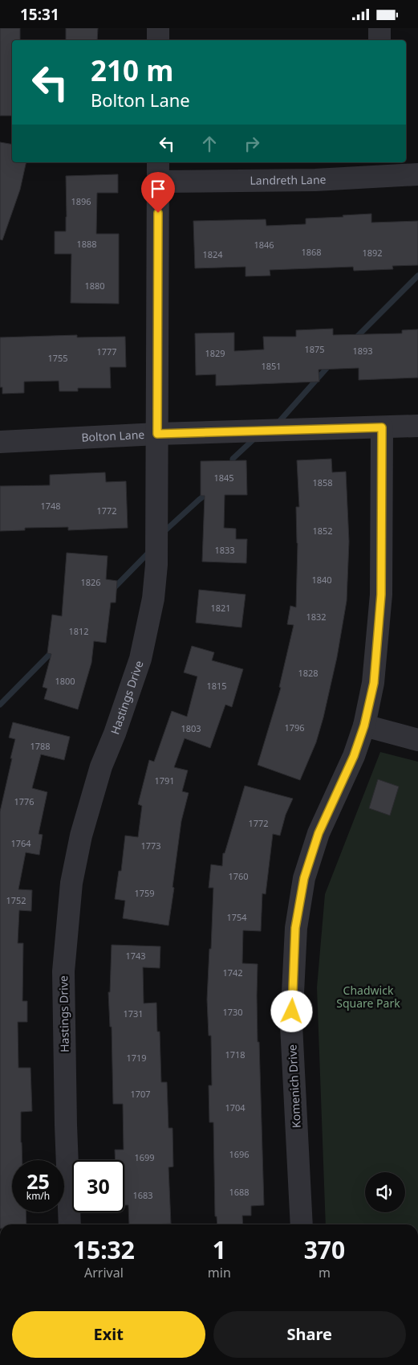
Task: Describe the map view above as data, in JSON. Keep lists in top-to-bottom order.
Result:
{
  "streets": {
    "street": [
      "Landreth Lane",
      "Bolton Lane",
      "Hastings Drive",
      "Komenich Drive"
    ]
  },
  "crossings": [
    ["Landreth Lane", "Hastings Drive"],
    ["Bolton Lane", "Hastings Drive"],
    ["Bolton Lane", "Komenich Drive"]
  ],
  "parks": ["Chadwick Square Park"],
  "house_numbers": [
    "1896",
    "1888",
    "1846",
    "1868",
    "1892",
    "1824",
    "1880",
    "1875",
    "1893",
    "1777",
    "1829",
    "1755",
    "1851",
    "1845",
    "1858",
    "1748",
    "1772",
    "1852",
    "1833",
    "1840",
    "1826",
    "1821",
    "1832",
    "1812",
    "1828",
    "1800",
    "1815",
    "1796",
    "1803",
    "1788",
    "1791",
    "1776",
    "1772",
    "1764",
    "1773",
    "1760",
    "1759",
    "1752",
    "1754",
    "1743",
    "1742",
    "1730",
    "1731",
    "1718",
    "1719",
    "1707",
    "1704",
    "1696",
    "1699",
    "1688",
    "1683"
  ],
  "page": {
    "status": "15:31",
    "turn": ["210 m", "Bolton Lane"],
    "speed": "25 km/h",
    "limit": "30",
    "eta": [
      "15:32",
      "Arrival",
      "1",
      "min",
      "370",
      "m"
    ],
    "buttons": ["Exit", "Share"]
  }
}
